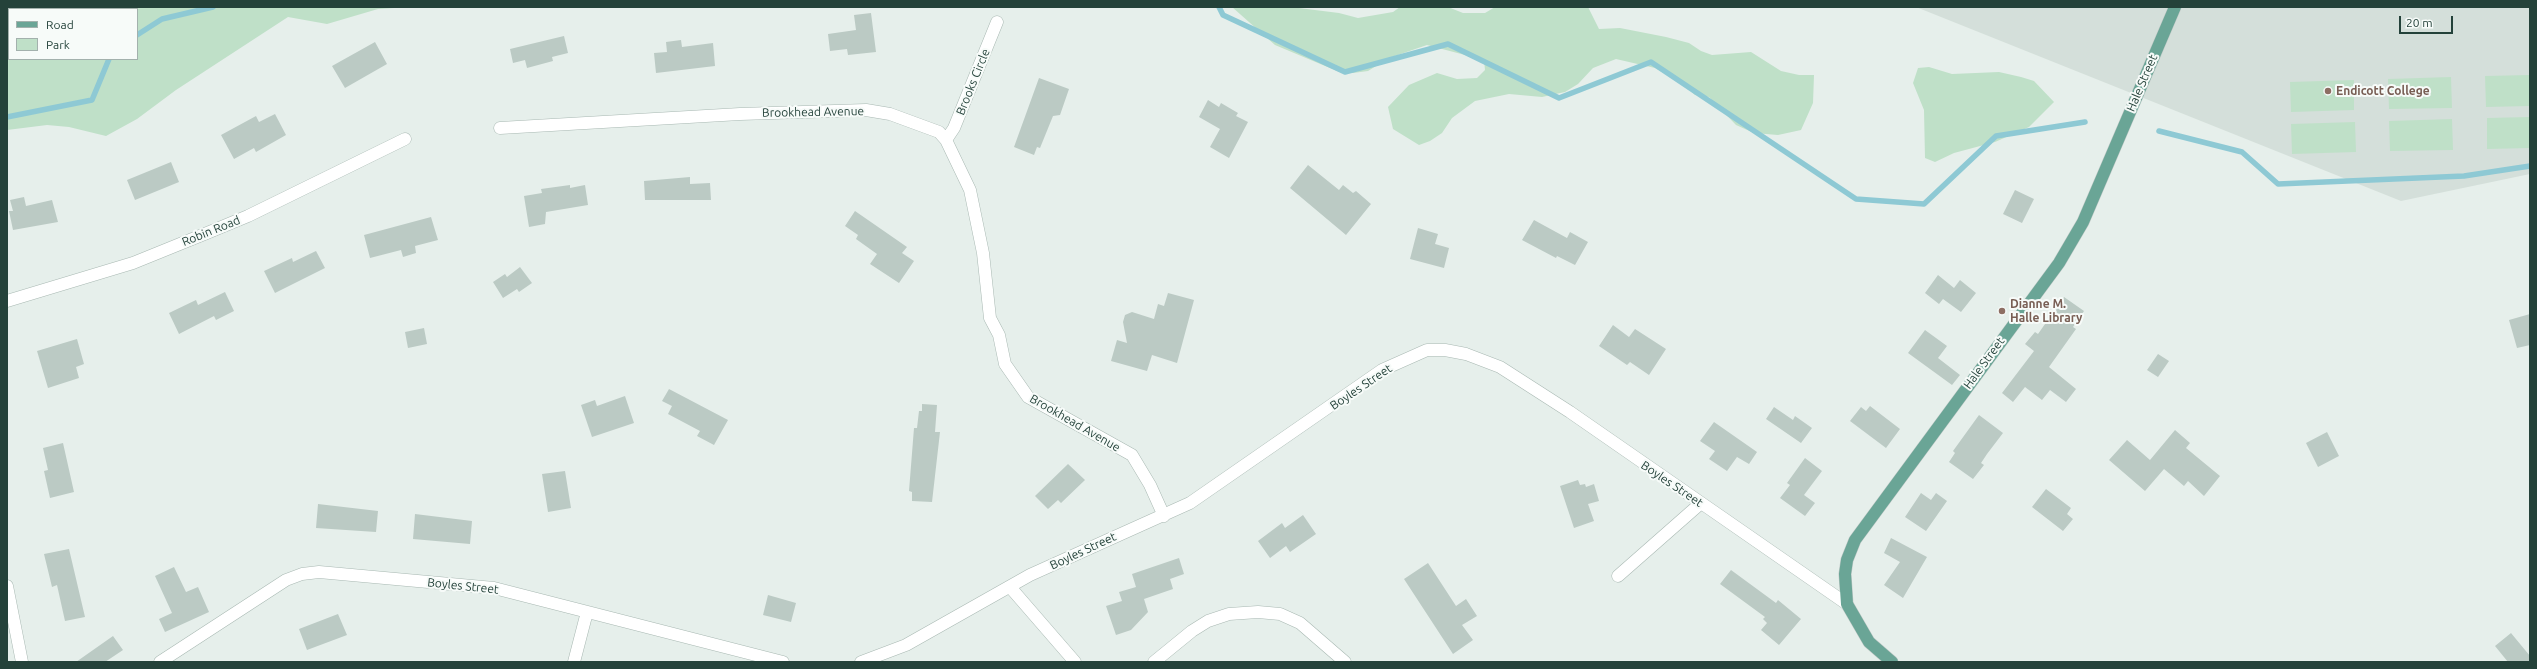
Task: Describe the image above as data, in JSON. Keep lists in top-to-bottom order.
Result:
{
  "streets": {
    "main road": ["Hale Street"],
    "street": [
      "Brooks Circle",
      "Brookhead Avenue",
      "Robin Road",
      "Boyles Street"
    ]
  },
  "crossings": [
    ["Brooks Circle", "Brookhead Avenue"],
    ["Hale Street", "Boyles Street"],
    ["Brookhead Avenue", "Boyles Street"]
  ],
  "places": ["Endicott College", "Dianne M. Halle Library"],
  "legend": ["Road", "Park"],
  "scale_bar": "20 m"
}
